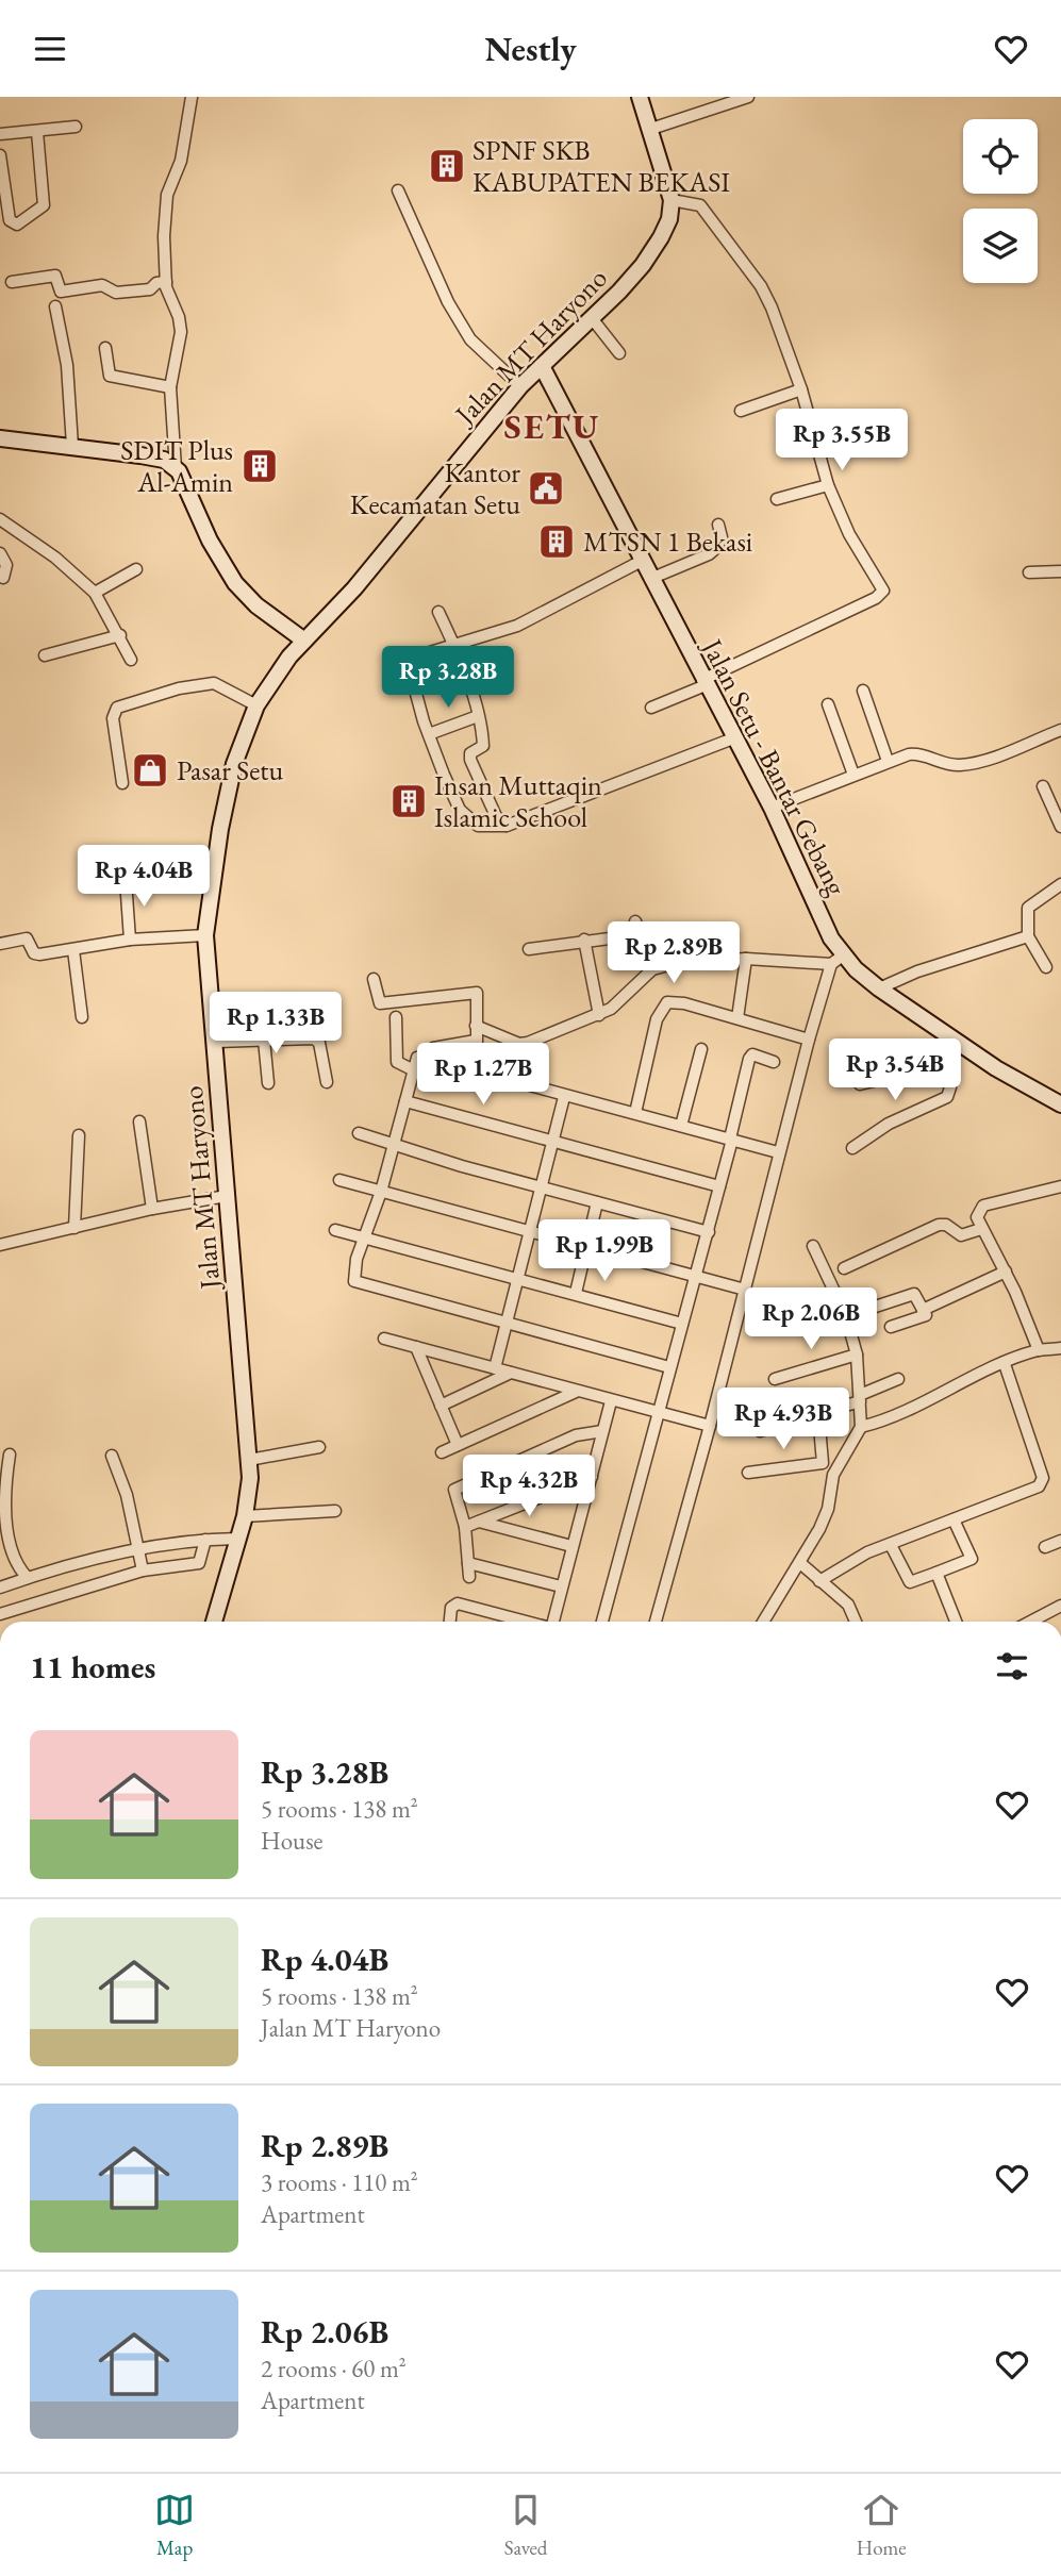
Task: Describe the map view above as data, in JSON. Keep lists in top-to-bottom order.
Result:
{
  "streets": {
    "main road": ["Jalan MT Haryono", "Jalan Setu - Bantar Gebang"]
  },
  "crossings": [
    ["Jalan MT Haryono", "Jalan Setu - Bantar Gebang"]
  ],
  "districts": ["SETU"],
  "places": {
    "building": [
      "SPNF SKB KABUPATEN BEKASI",
      "SDIT Plus Al-Amin",
      "MTSN 1 Bekasi",
      "Insan Muttaqin Islamic School"
    ],
    "public building": ["Kantor Kecamatan Setu"],
    "shop": ["Pasar Setu"]
  },
  "page": {
    "header": "Nestly",
    "price": [
      "Rp 3.55B",
      "Rp 3.28B",
      "Rp 4.04B",
      "Rp 2.89B",
      "Rp 1.33B",
      "Rp 3.54B",
      "Rp 1.27B",
      "Rp 1.99B",
      "Rp 2.06B",
      "Rp 4.93B",
      "Rp 4.32B"
    ],
    "heading": "11 homes",
    "list": [
      {
        "name": "Rp 3.28B",
        "note": "5 rooms · 138 m² · House"
      },
      {
        "name": "Rp 4.04B",
        "note": "5 rooms · 138 m² · Jalan MT Haryono"
      },
      {
        "name": "Rp 2.89B",
        "note": "3 rooms · 110 m² · Apartment"
      },
      {
        "name": "Rp 2.06B",
        "note": "2 rooms · 60 m² · Apartment"
      }
    ],
    "tabs": ["Map", "Saved", "Home"]
  }
}
